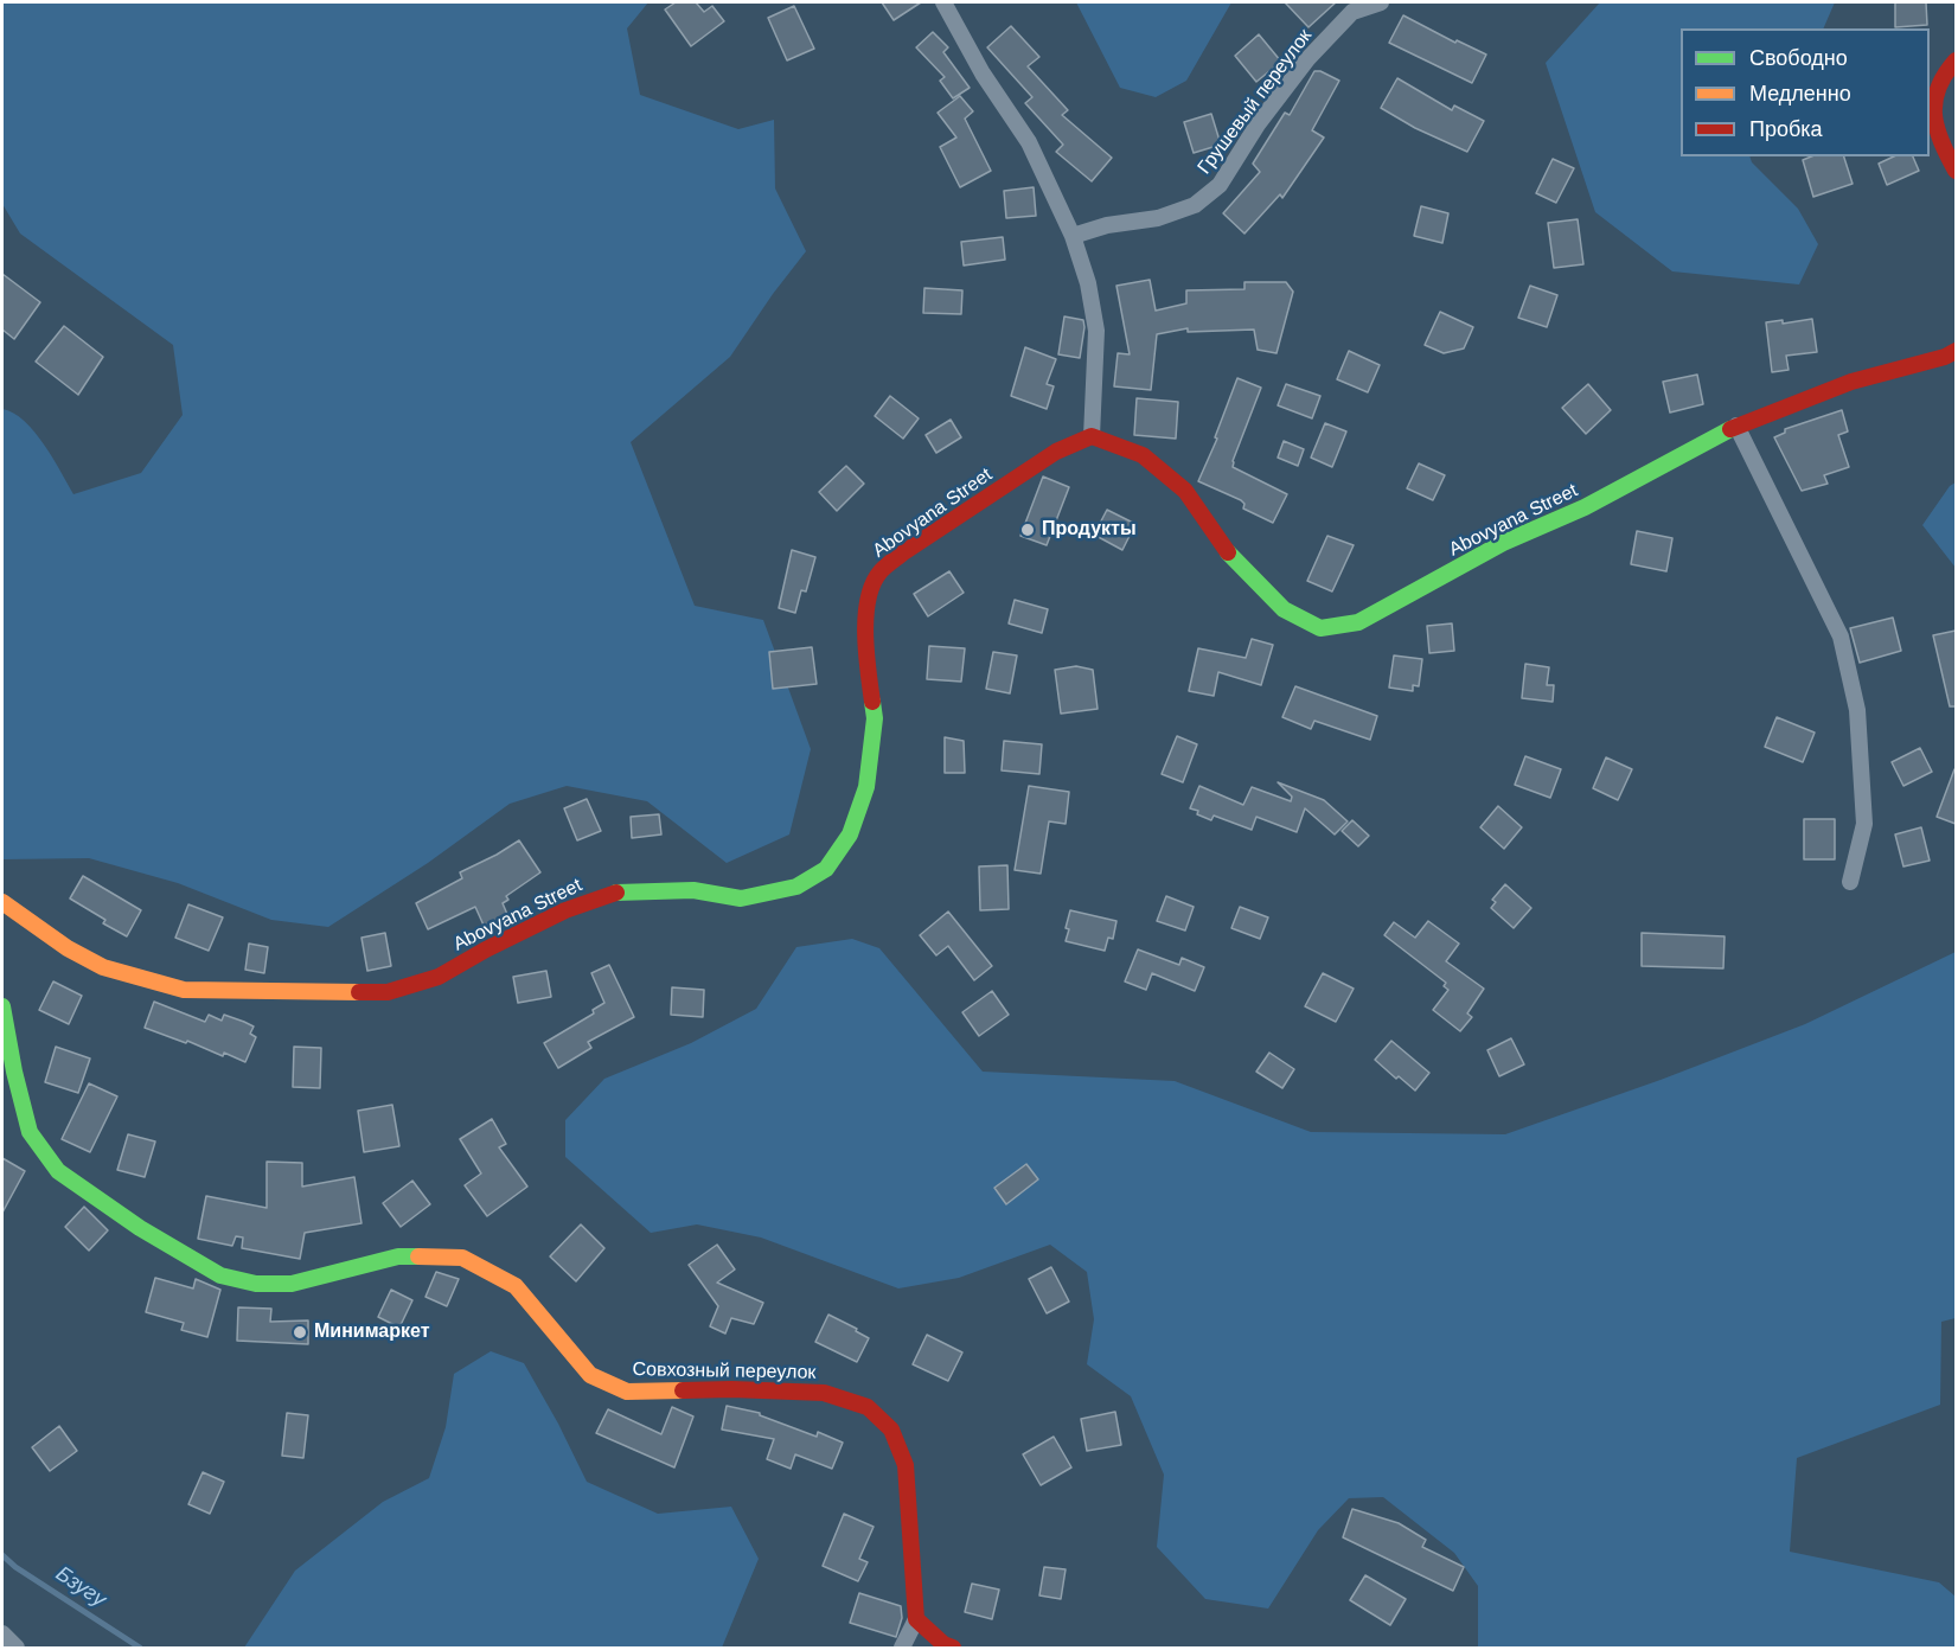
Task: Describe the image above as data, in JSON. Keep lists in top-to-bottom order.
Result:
{
  "streets": {
    "street": ["Грушевый переулок", "Abovyana Street", "Совхозный переулок"]
  },
  "water": ["Бзугу"],
  "places": ["Продукты", "Минимаркет"],
  "legend": ["Свободно", "Медленно", "Пробка"]
}
